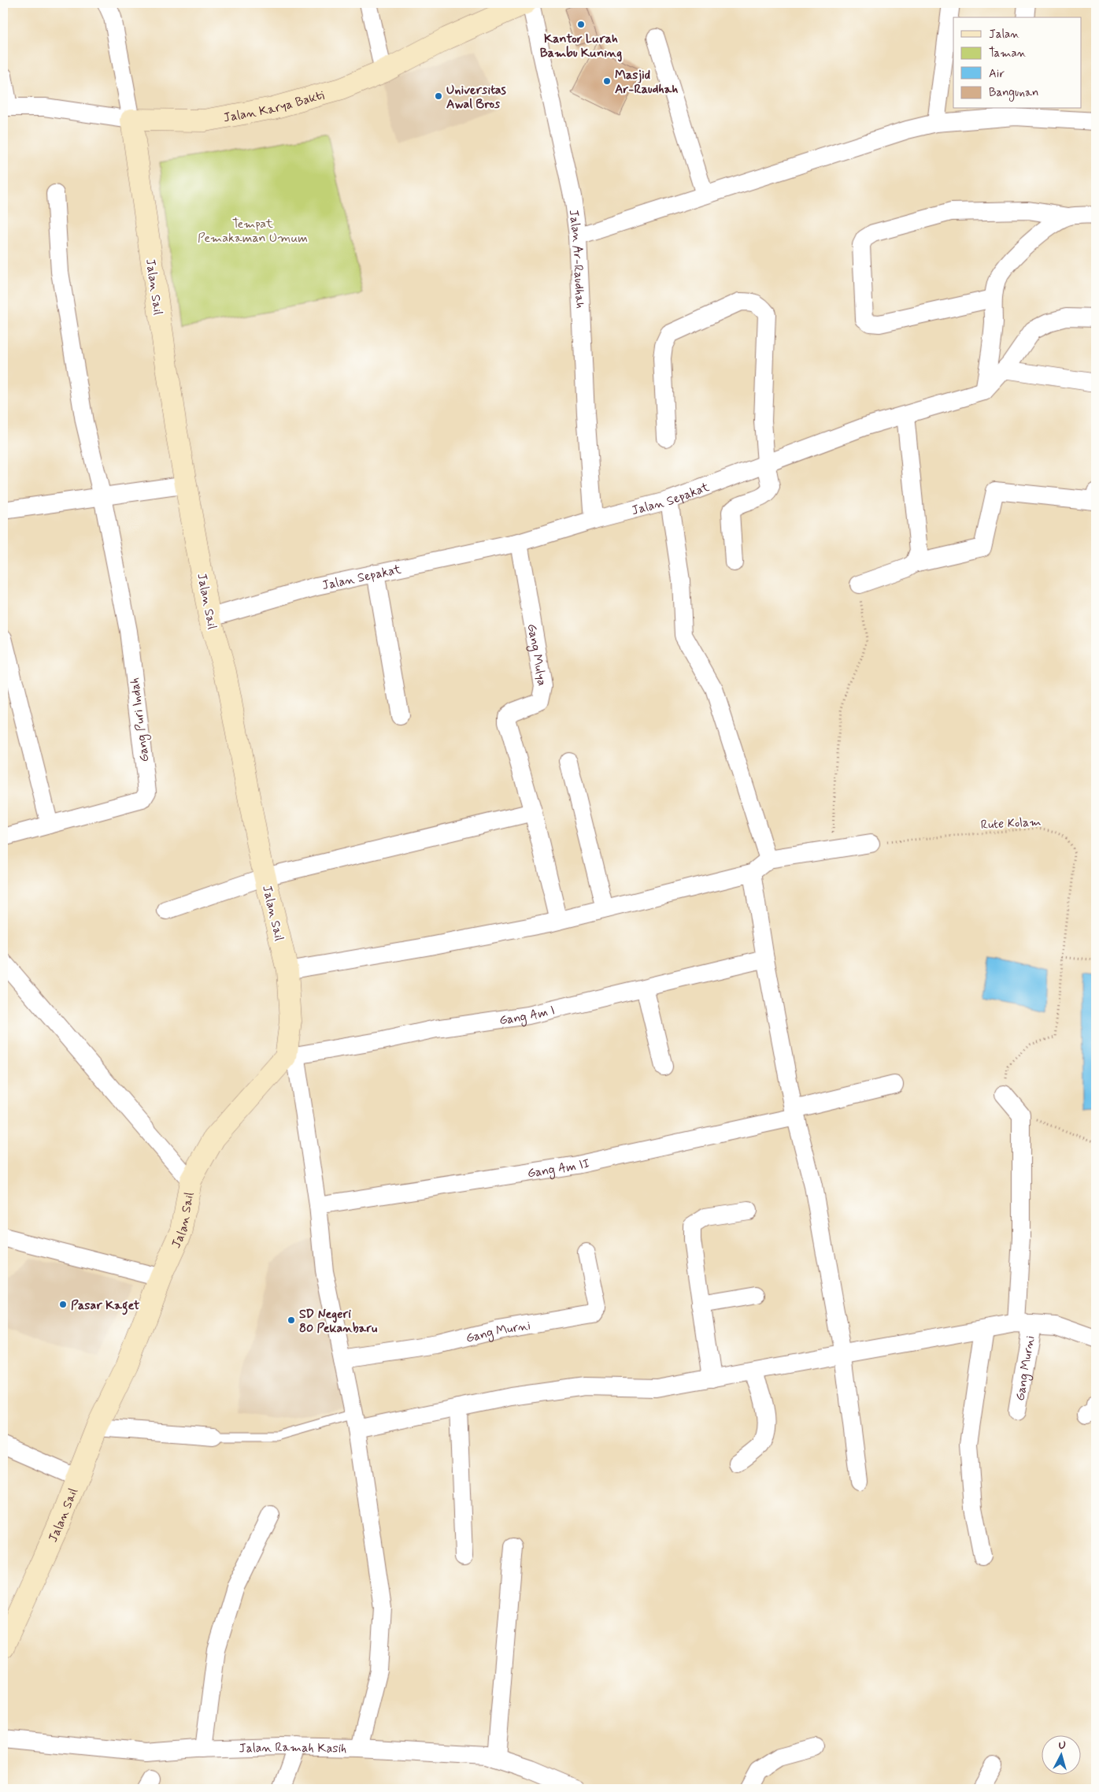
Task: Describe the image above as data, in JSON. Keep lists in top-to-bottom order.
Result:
{
  "streets": {
    "street": [
      "Jalan Karya Bakti",
      "Jalan Ar-Raudhah",
      "Jalan Sail",
      "Jalan Sepakat",
      "Gang Mulya",
      "Gang Puri Indah",
      "Gang Am I",
      "Gang Am II",
      "Gang Murni",
      "Jalan Ramah Kasih"
    ],
    "path": ["Rute Kolam"]
  },
  "crossings": [
    ["Jalan Karya Bakti", "Jalan Sail"],
    ["Jalan Ar-Raudhah", "Jalan Sepakat"],
    ["Jalan Sail", "Jalan Sepakat"],
    ["Jalan Sail", "Gang Am I"],
    ["Jalan Sepakat", "Gang Mulya"]
  ],
  "parks": ["Tempat Pemakaman Umum"],
  "places": [
    "Kantor Lurah Bambu Kuning",
    "Masjid Ar-Raudhah",
    "Universitas Awal Bros",
    "Pasar Kaget",
    "SD Negeri 80 Pekanbaru"
  ],
  "legend": [
    "Jalan",
    "Taman",
    "Air",
    "Bangunan"
  ],
  "north": "top"
}
